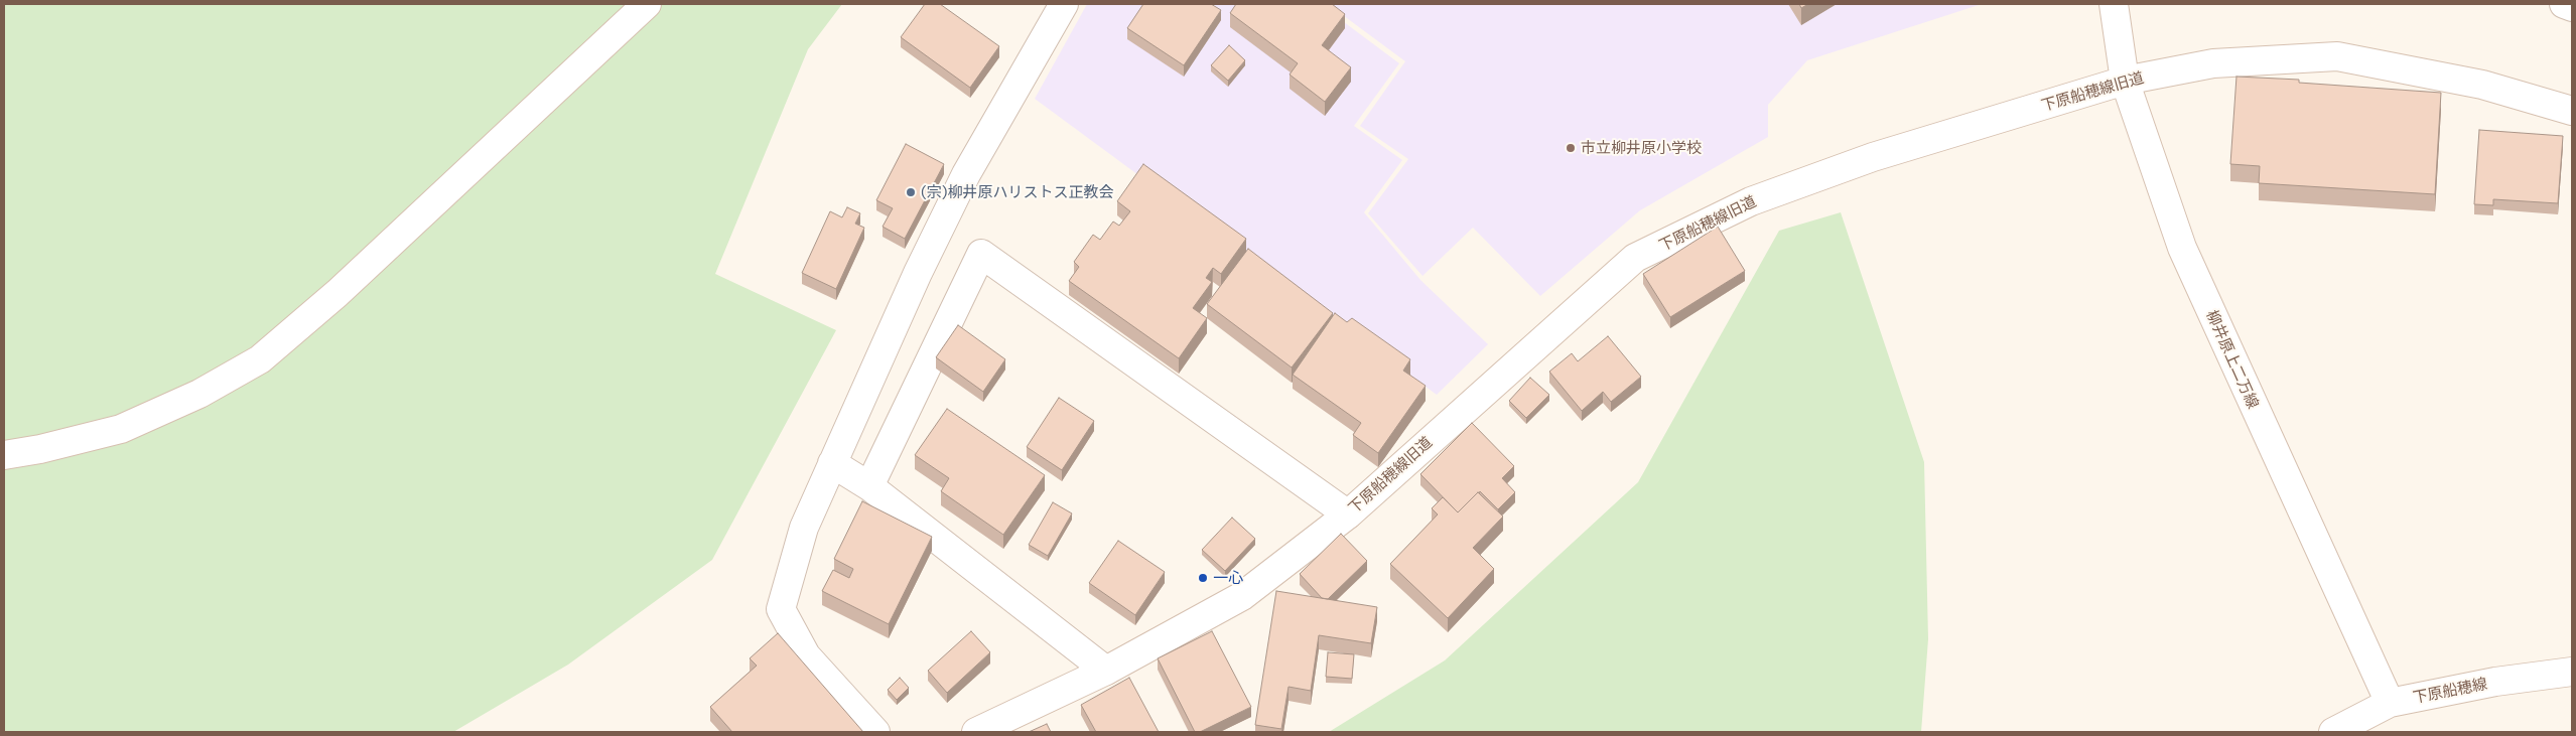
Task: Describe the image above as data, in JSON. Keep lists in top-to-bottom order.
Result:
{
  "streets": {
    "street": ["下原船穂線旧道", "柳井原上二万線", "下原船穂線"]
  },
  "crossings": [
    ["下原船穂線旧道", "柳井原上二万線"],
    ["柳井原上二万線", "下原船穂線"]
  ],
  "places": ["市立柳井原小学校", "(宗)柳井原ハリストス正教会", "一心"]
}
